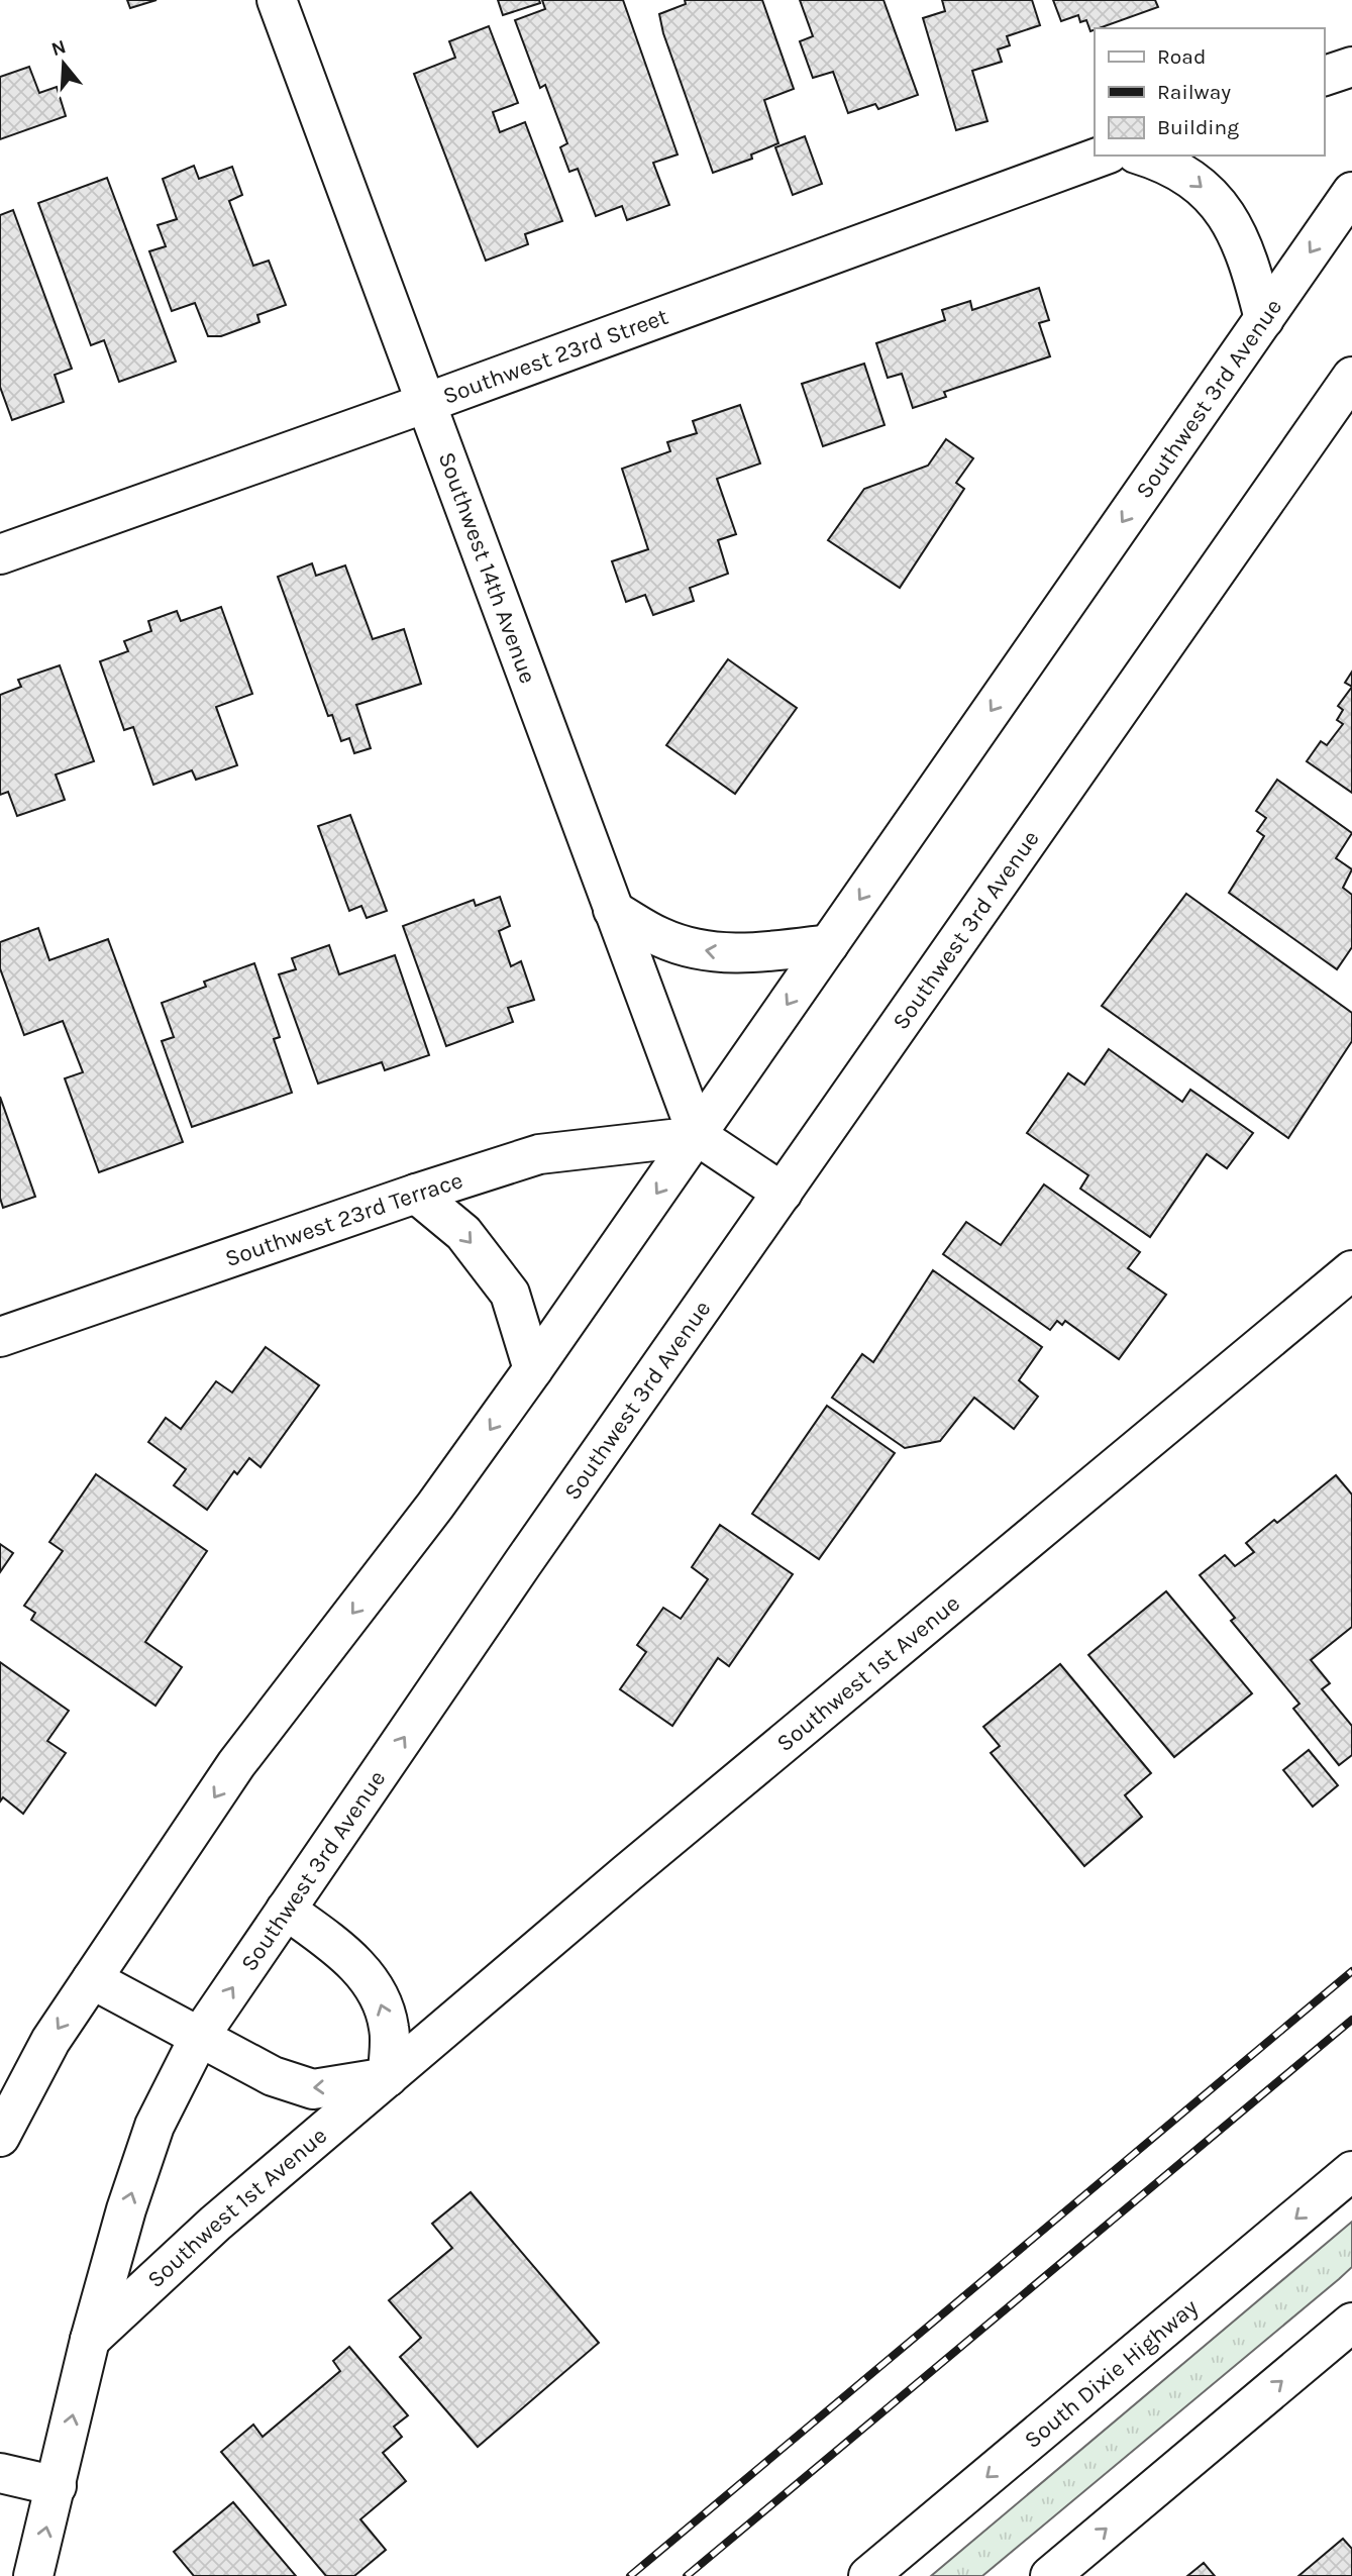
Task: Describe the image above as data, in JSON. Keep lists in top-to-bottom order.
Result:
{
  "streets": {
    "main road": [
      "Southwest 23rd Street",
      "Southwest 3rd Avenue",
      "Southwest 14th Avenue",
      "Southwest 23rd Terrace",
      "Southwest 1st Avenue",
      "South Dixie Highway"
    ]
  },
  "crossings": [
    ["Southwest 23rd Street", "Southwest 14th Avenue"],
    ["Southwest 3rd Avenue", "Southwest 14th Avenue"],
    ["Southwest 3rd Avenue", "Southwest 23rd Terrace"],
    ["Southwest 3rd Avenue", "Southwest 1st Avenue"],
    ["Southwest 14th Avenue", "Southwest 23rd Terrace"]
  ],
  "legend": ["Road", "Railway", "Building"],
  "north": "top"
}
